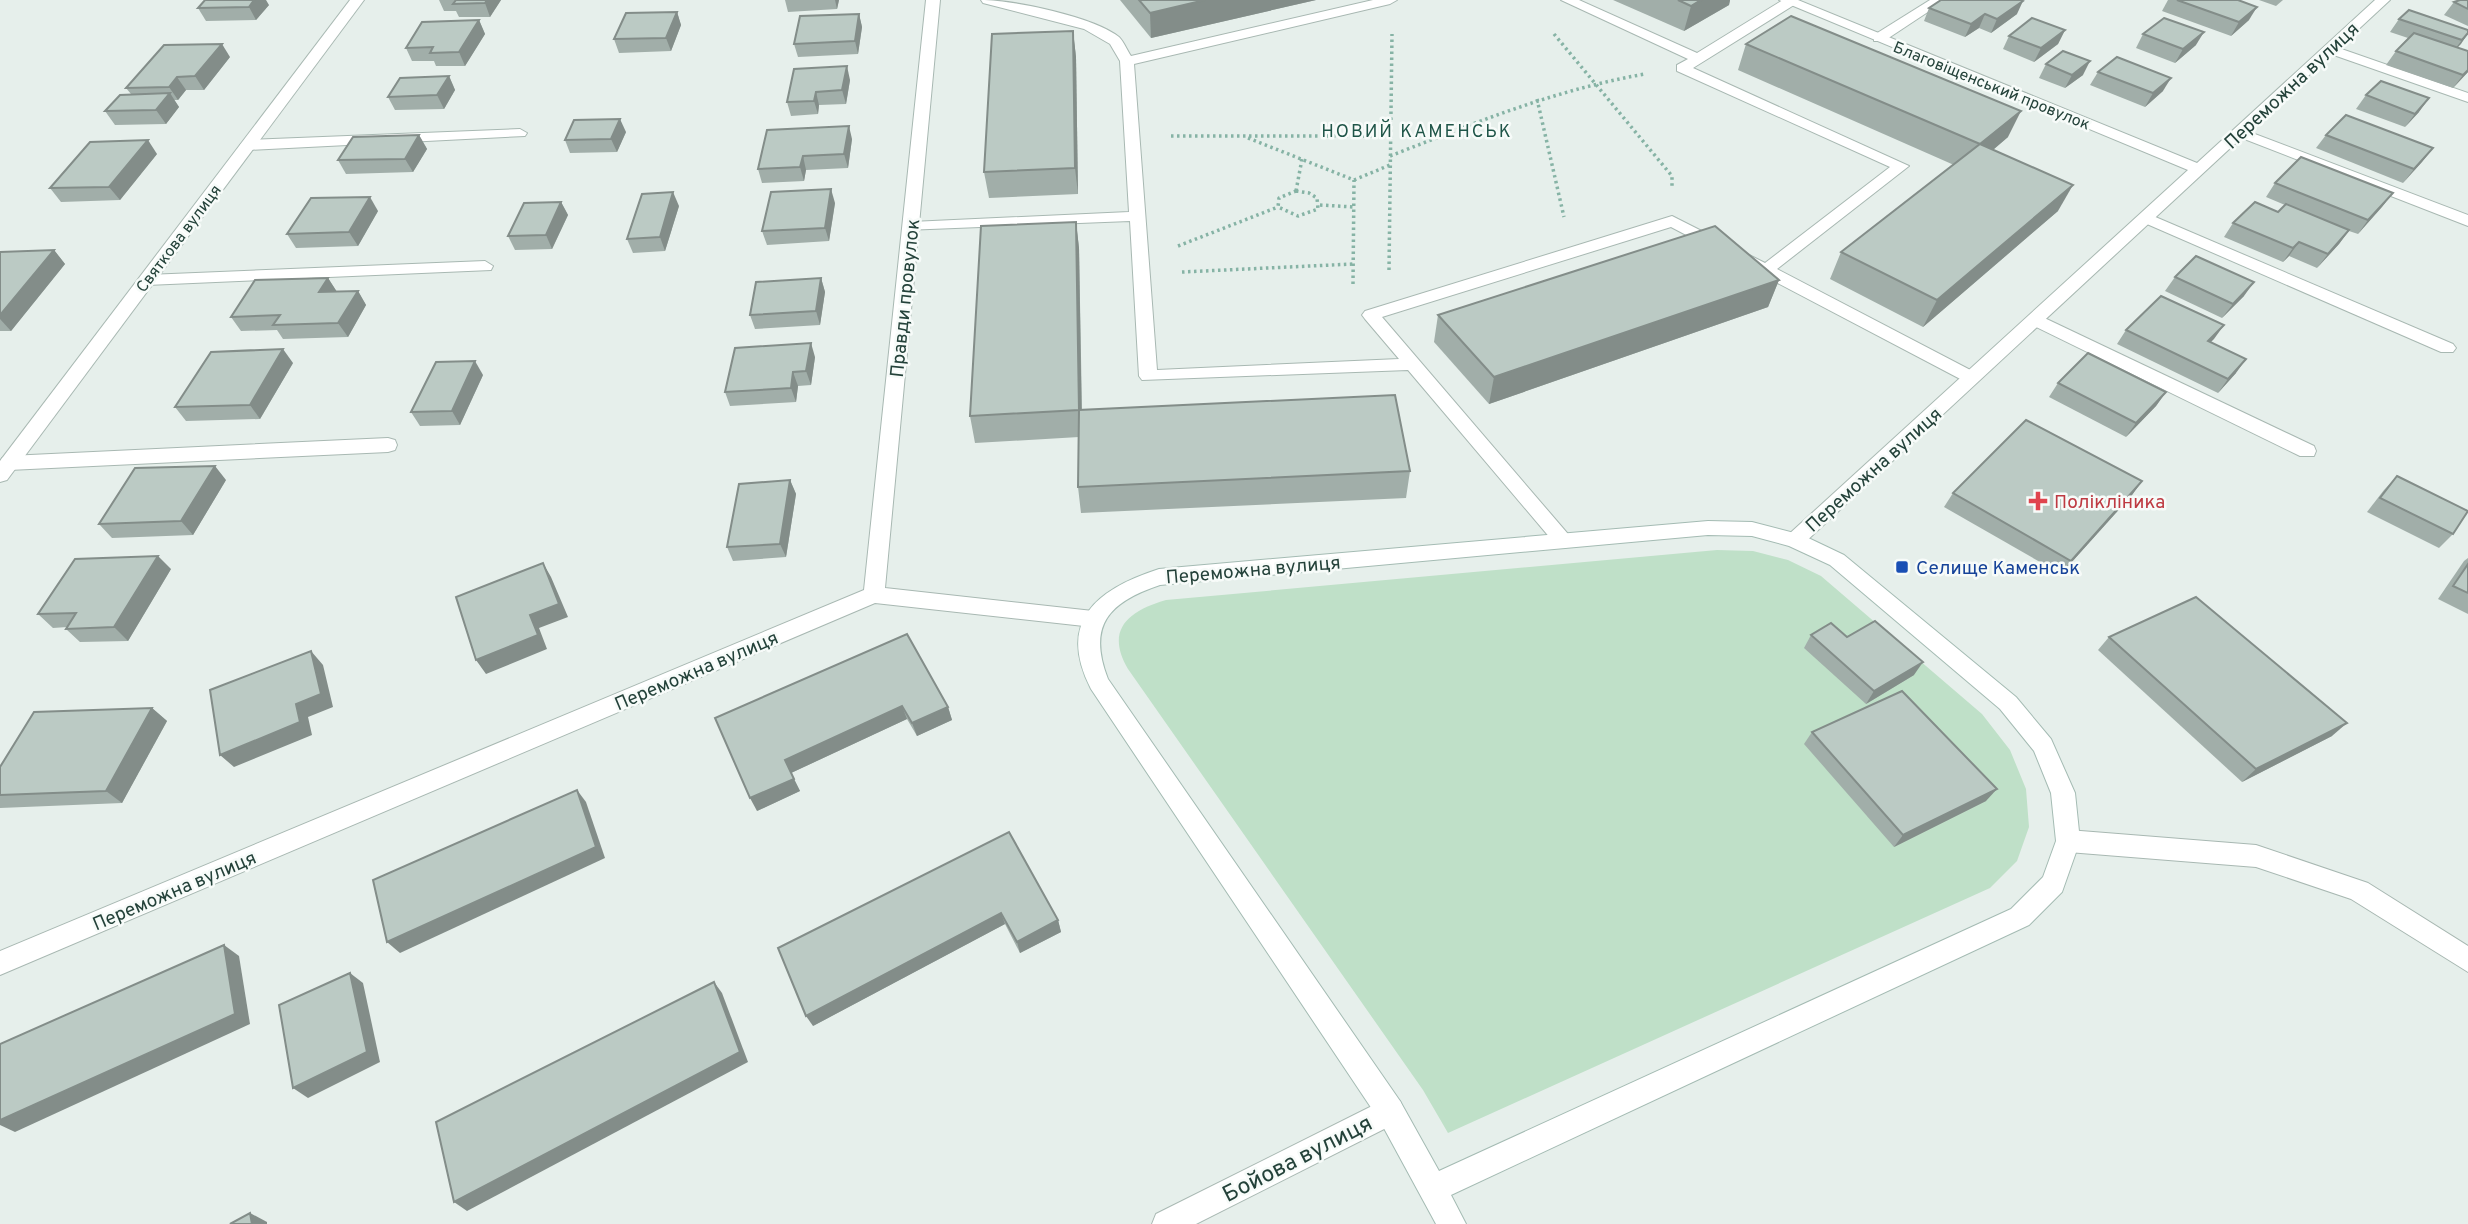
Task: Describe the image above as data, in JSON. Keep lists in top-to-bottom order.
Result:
{
  "streets": {
    "street": [
      "Благовіщенський провулок",
      "Переможна вулиця",
      "Святкова вулиця",
      "Правди провулок",
      "Бойова вулиця"
    ]
  },
  "crossings": [
    ["Благовіщенський провулок", "Переможна вулиця"],
    ["Переможна вулиця", "Правди провулок"]
  ],
  "districts": ["НОВИЙ КАМЕНСЬК"],
  "places": {
    "health": ["Полікліника"],
    "transit": ["Селище Каменськ"]
  }
}
